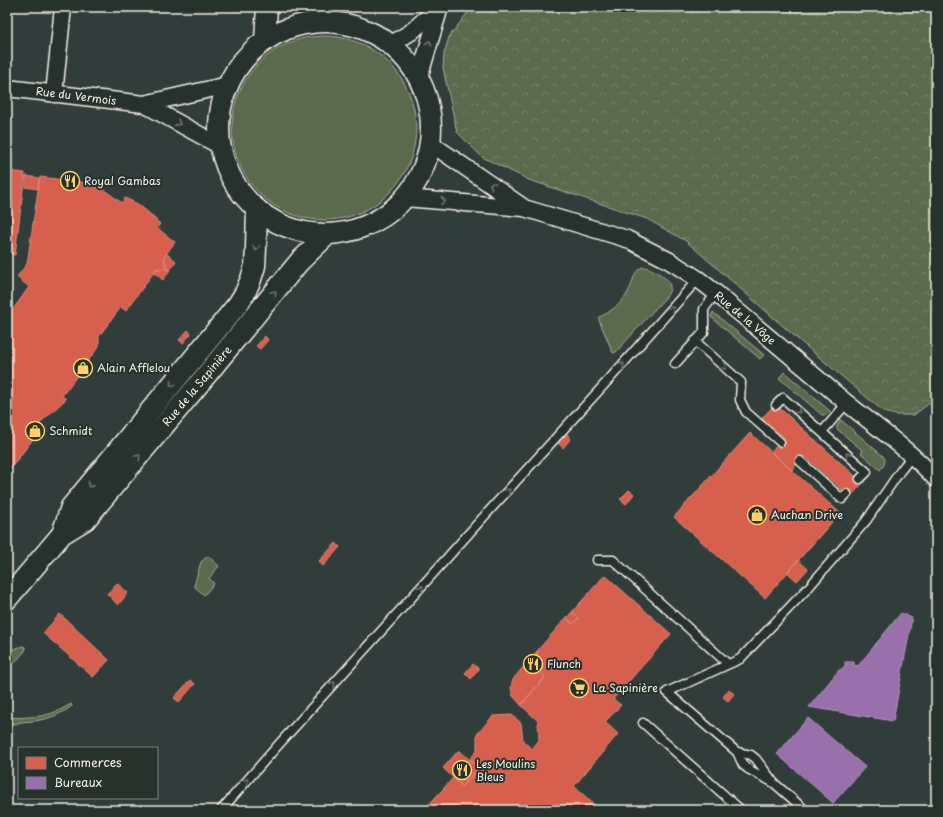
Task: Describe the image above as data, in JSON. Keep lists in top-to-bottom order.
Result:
{
  "streets": {
    "street": ["Rue du Vermois", "Rue de la Vôge", "Rue de la Sapinière"]
  },
  "places": {
    "restaurant": ["Royal Gambas", "Flunch", "Les Moulins Bleus"],
    "shop": ["Alain Afflelou", "Schmidt", "Auchan Drive"],
    "supermarket": ["La Sapinière"]
  },
  "legend": ["Commerces", "Bureaux"]
}
